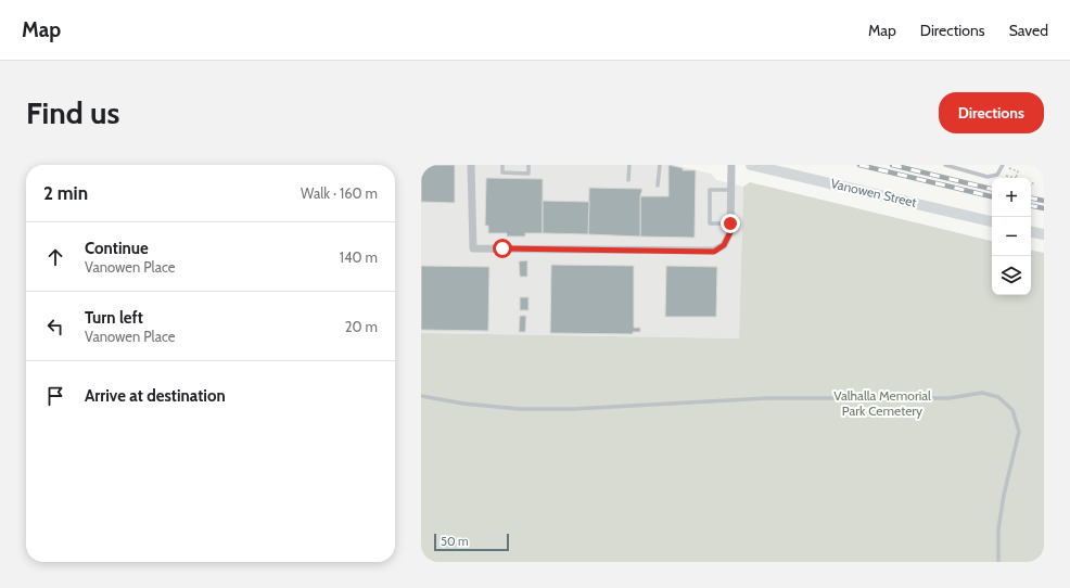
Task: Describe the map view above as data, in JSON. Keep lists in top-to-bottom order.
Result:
{
  "streets": {
    "main road": ["Vanowen Street"]
  },
  "parks": ["Valhalla Memorial Park Cemetery"],
  "scale_bar": "50 m",
  "page": {
    "header": "Map",
    "nav": ["Map", "Directions", "Saved"],
    "buttons": "Directions",
    "title": "Find us",
    "heading": ["2 min", "Walk · 160 m"],
    "map_buttons": ["+", "−"],
    "list": [
      ["Continue", "Vanowen Place", "140 m"],
      ["Turn left", "Vanowen Place", "20 m"],
      "Arrive at destination"
    ],
    "scale": "50 m"
  }
}
